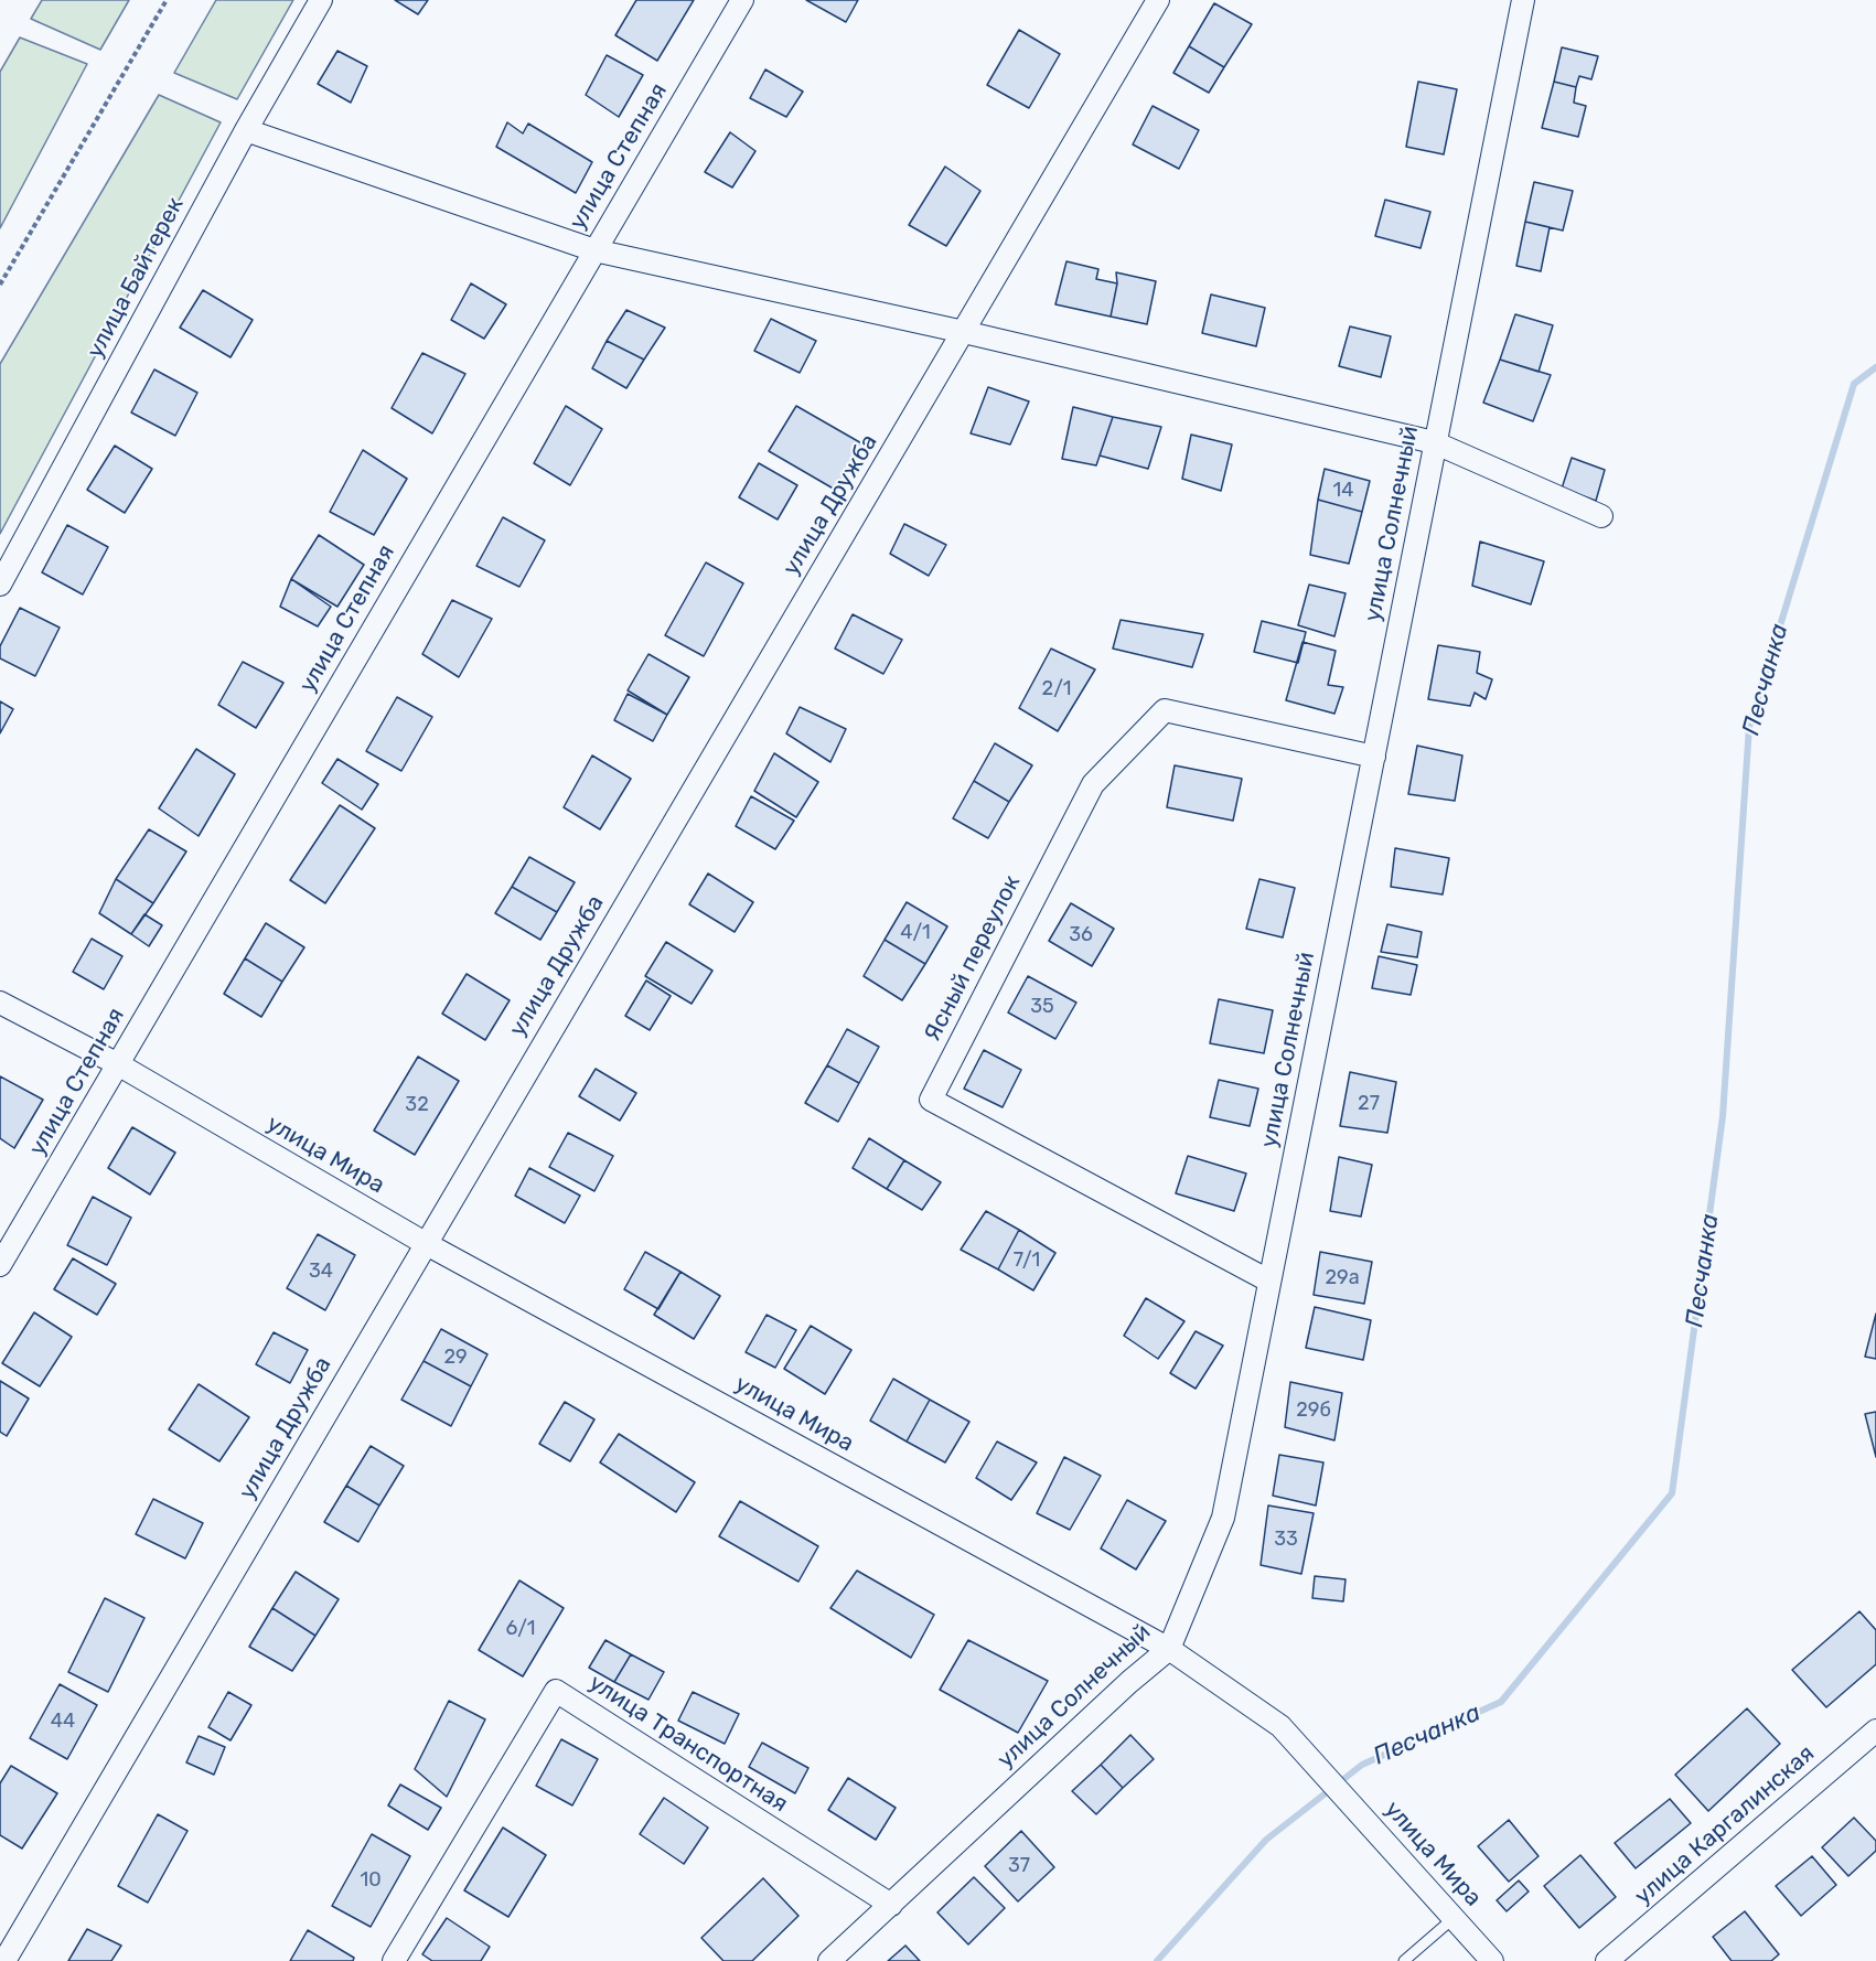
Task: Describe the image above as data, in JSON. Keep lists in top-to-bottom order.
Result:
{
  "streets": {
    "street": [
      "улица Степная",
      "улица Байтерек",
      "улица Дружба",
      "улица Солнечный",
      "Ясный переулок",
      "улица Мира",
      "улица Транспортная",
      "улица Каргалинская"
    ]
  },
  "crossings": [
    ["улица Степная", "улица Мира"],
    ["улица Дружба", "улица Мира"],
    ["улица Солнечный", "Ясный переулок"],
    ["улица Солнечный", "улица Мира"],
    ["улица Солнечный", "улица Транспортная"]
  ],
  "water": ["Песчанка"],
  "house_numbers": [
    "14",
    "2/1",
    "4/1",
    "36",
    "35",
    "27",
    "32",
    "7/1",
    "34",
    "29а",
    "29",
    "29б",
    "33",
    "6/1",
    "44",
    "37",
    "10"
  ]
}
